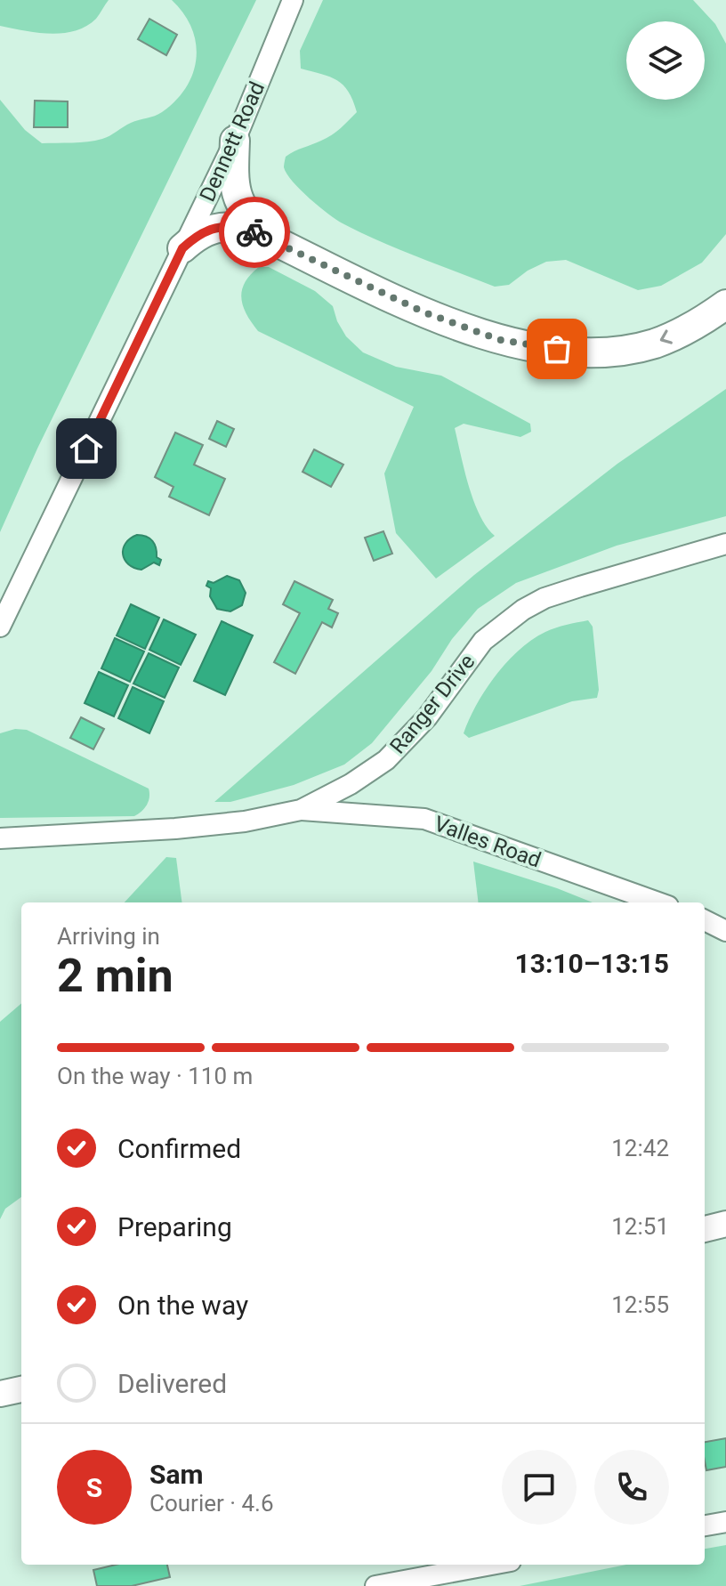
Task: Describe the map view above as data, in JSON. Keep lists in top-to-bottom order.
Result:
{
  "streets": {
    "street": ["Dennett Road", "Ranger Drive", "Valles Road"]
  },
  "crossings": [
    ["Ranger Drive", "Valles Road"]
  ],
  "page": {
    "heading": ["2 min", "Arriving in", "13:10–13:15"],
    "panel": ["Sam", "Courier · 4.6"],
    "bar": "On the way · 110 m",
    "list": [
      ["Confirmed", "12:42"],
      ["Preparing", "12:51"],
      ["On the way", "12:55"],
      "Delivered"
    ],
    "round": "S"
  }
}
